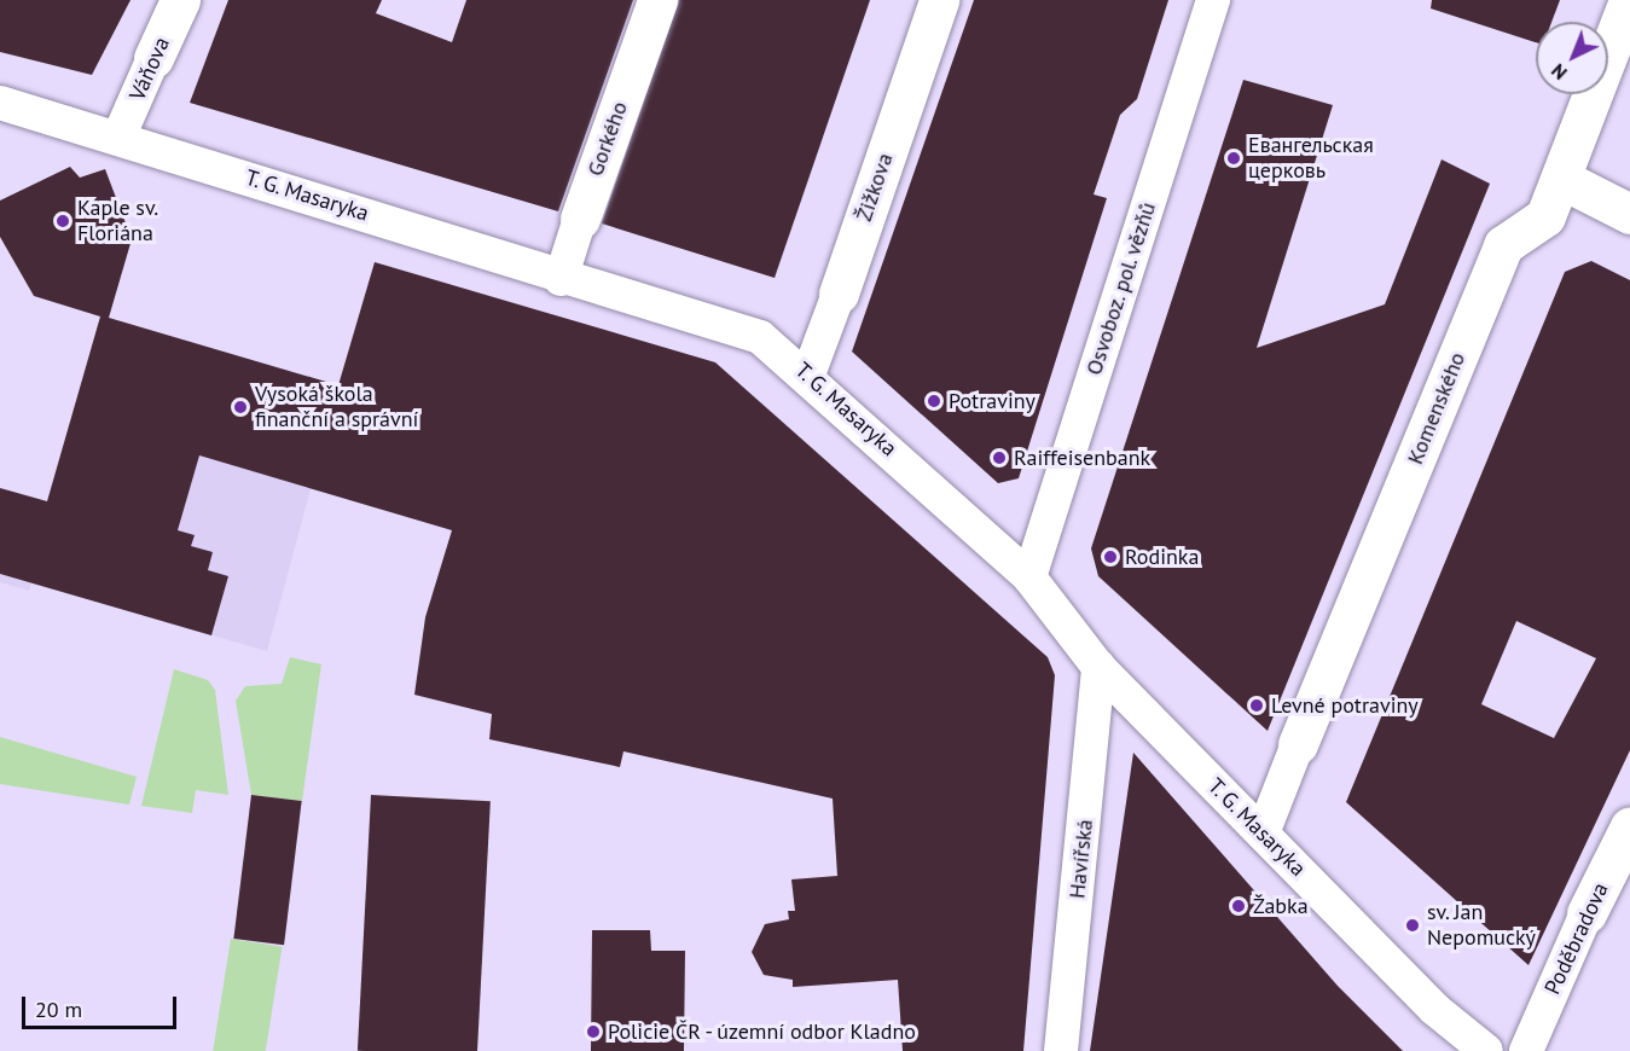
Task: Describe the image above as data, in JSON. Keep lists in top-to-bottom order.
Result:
{
  "streets": {
    "street": [
      "Váňova",
      "Gorkého",
      "Žižkova",
      "T. G. Masaryka",
      "Osvoboz. pol. vězňů",
      "Komenského",
      "Havířská",
      "Poděbradova"
    ]
  },
  "crossings": [
    ["Váňova", "T. G. Masaryka"],
    ["Gorkého", "T. G. Masaryka"],
    ["Žižkova", "T. G. Masaryka"],
    ["T. G. Masaryka", "Osvoboz. pol. vězňů"],
    ["T. G. Masaryka", "Komenského"],
    ["T. G. Masaryka", "Havířská"]
  ],
  "places": [
    "Евангельская церковь",
    "Kaple sv. Floriána",
    "Potraviny",
    "Vysoká škola finanční a správní",
    "Raiffeisenbank",
    "Rodinka",
    "Levné potraviny",
    "Žabka",
    "sv. Jan Nepomucký",
    "Policie ČR - územní odbor Kladno"
  ],
  "scale_bar": "20 m",
  "north": "bottom left"
}
